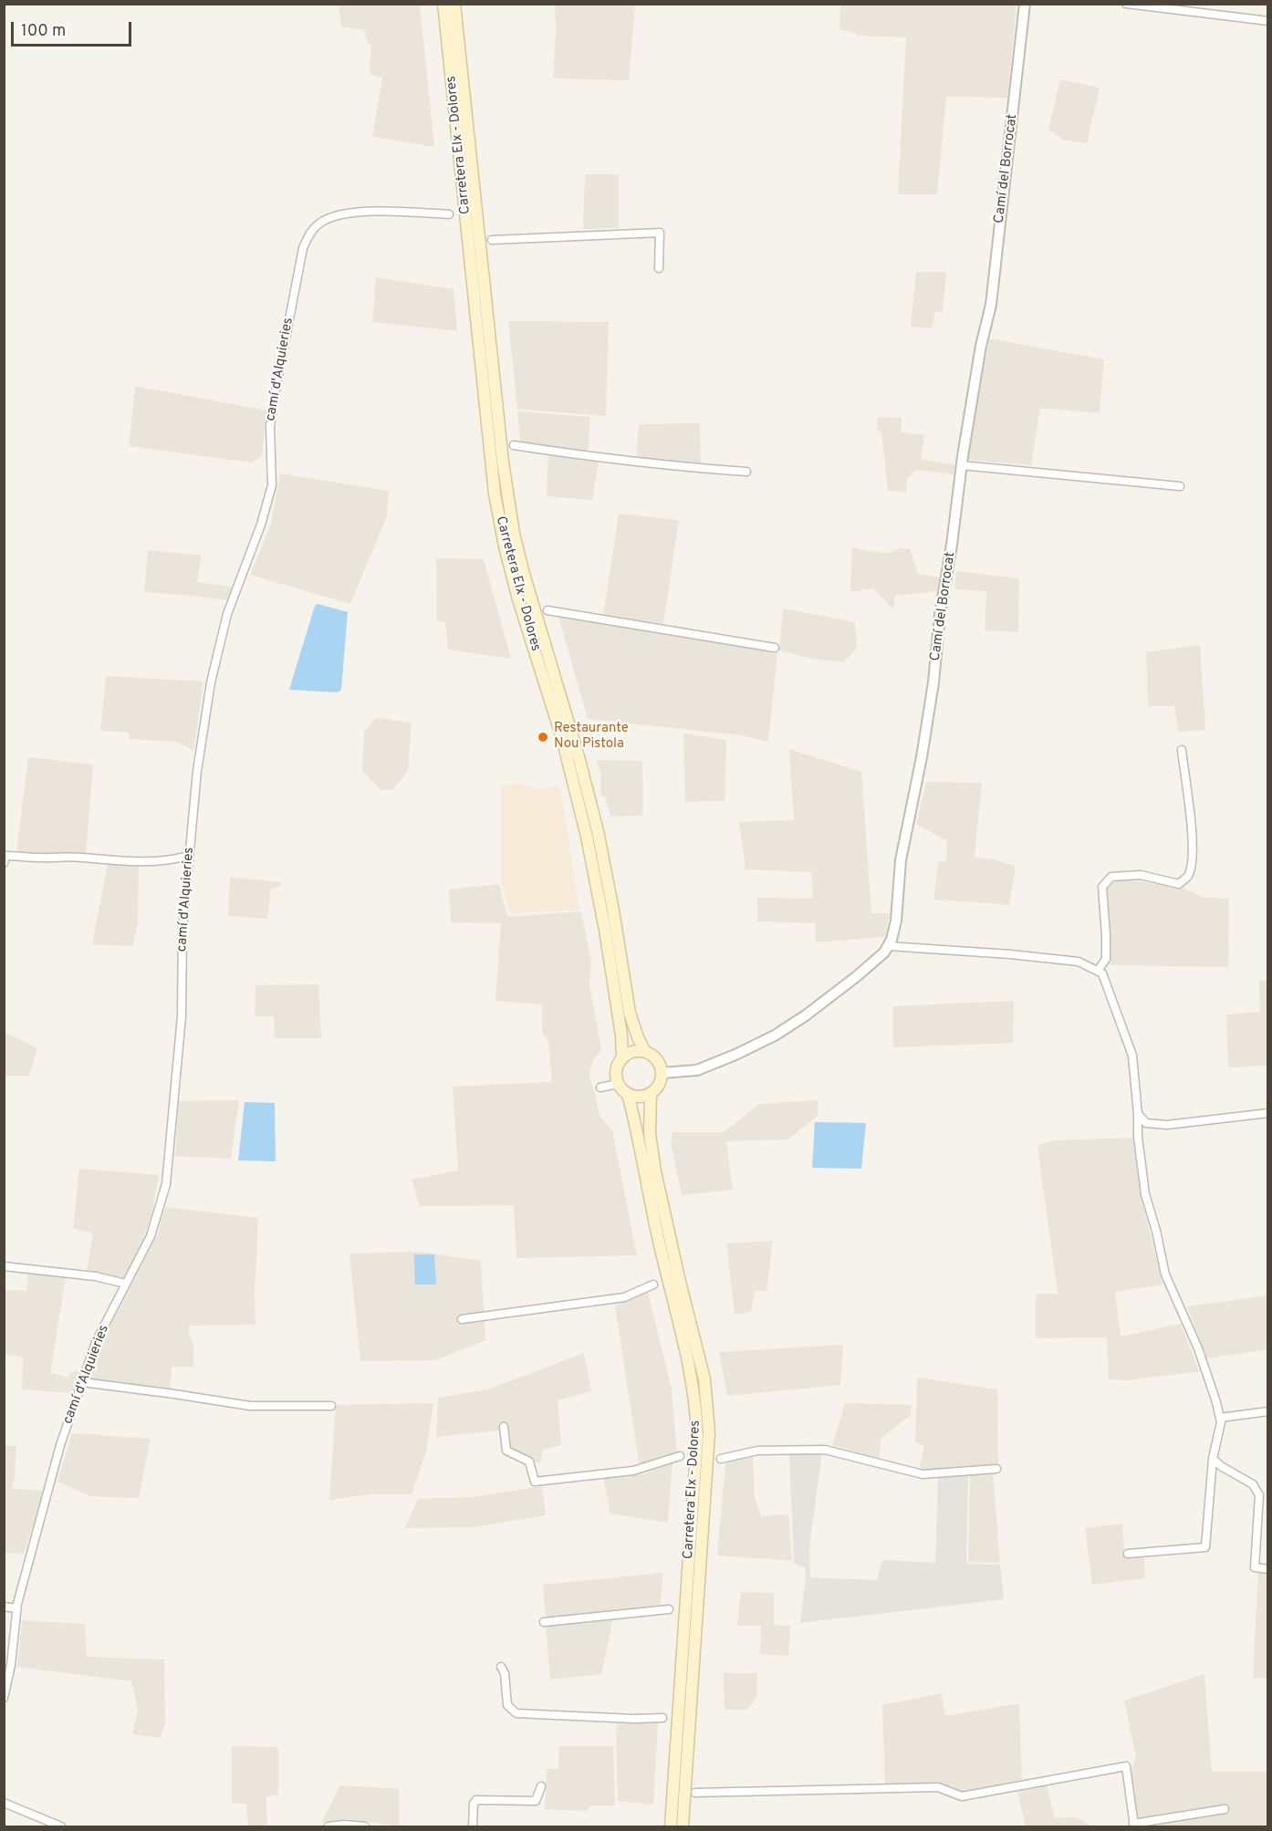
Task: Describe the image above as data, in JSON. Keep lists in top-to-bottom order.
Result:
{
  "streets": {
    "main road": ["Carretera Elx - Dolores"],
    "street": ["Camí del Borrocat", "camí d'Alquieries"]
  },
  "crossings": [
    ["Carretera Elx - Dolores", "Camí del Borrocat"]
  ],
  "places": ["Restaurante Nou Pistola"],
  "scale_bar": "100 m"
}
